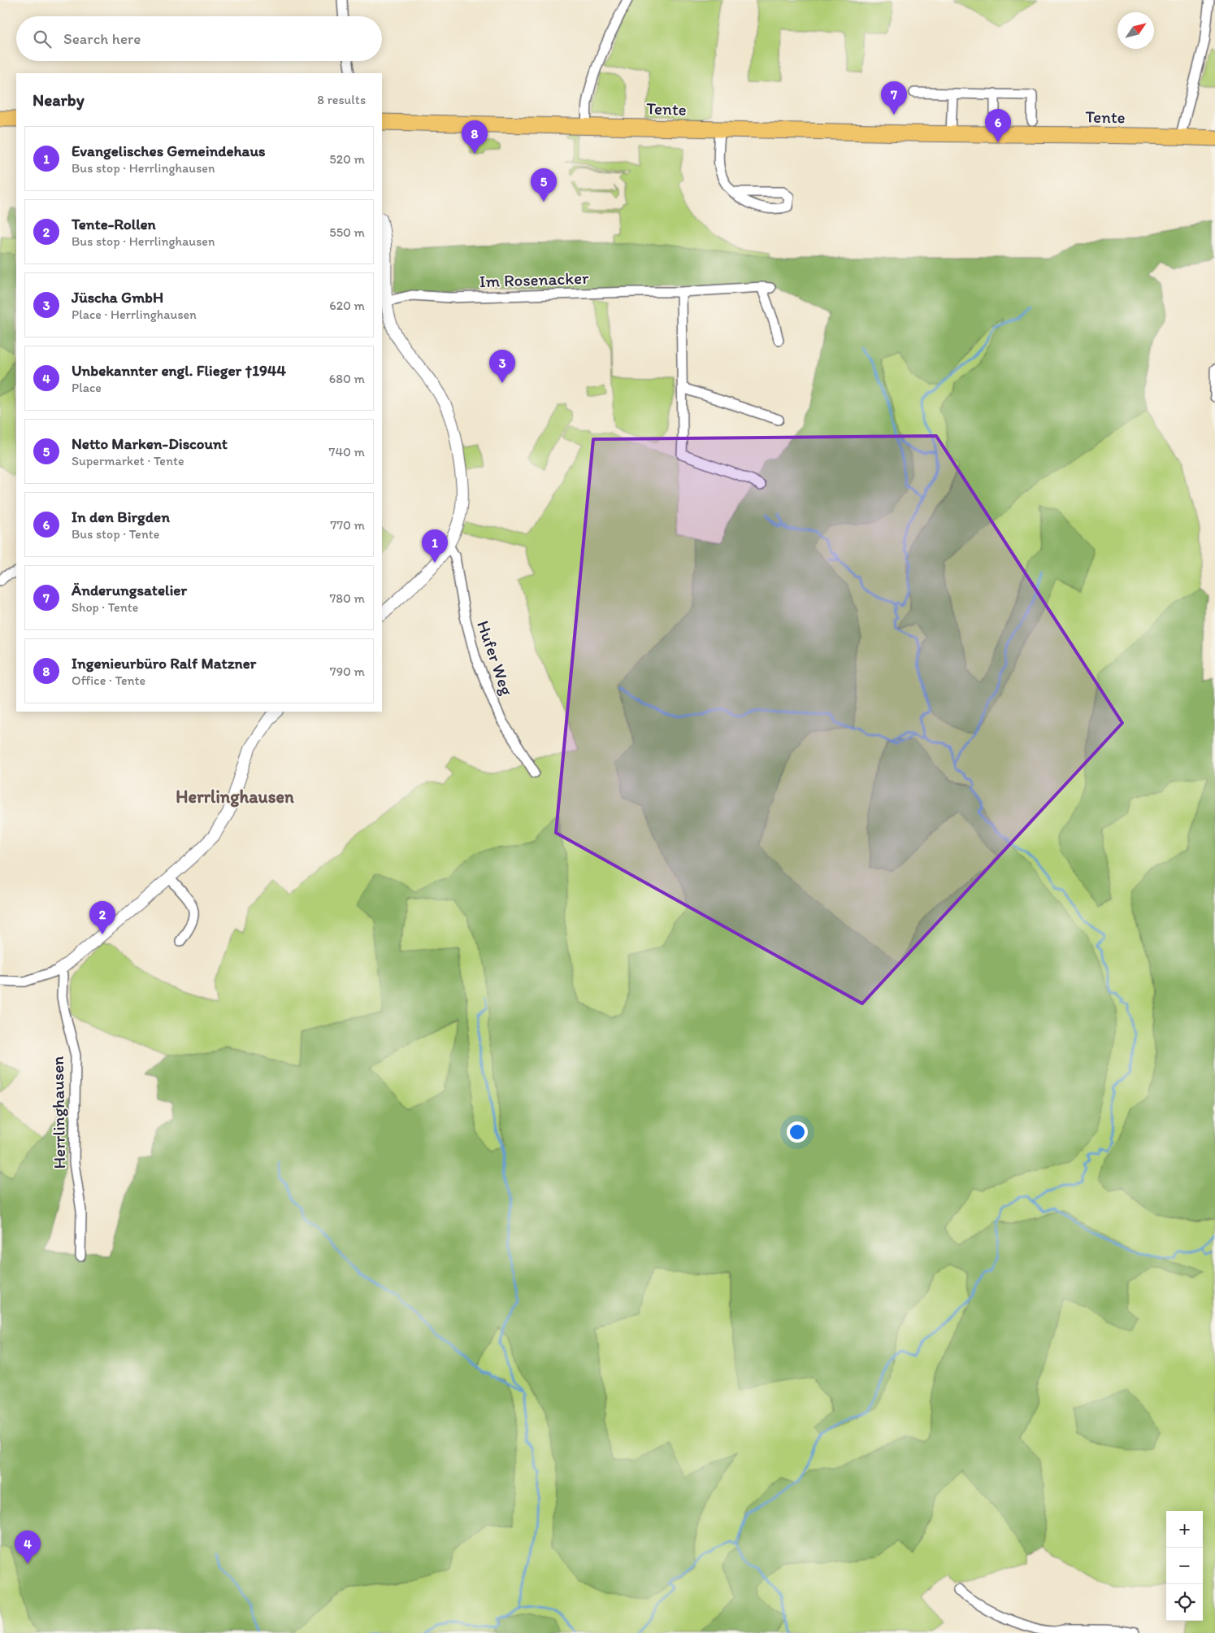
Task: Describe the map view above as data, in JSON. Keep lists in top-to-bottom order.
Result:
{
  "streets": {
    "main road": ["Tente"],
    "street": ["Im Rosenacker", "Hufer Weg", "Herrlinghausen"]
  },
  "districts": ["Herrlinghausen"],
  "north": "top right",
  "page": {
    "search": "Search here",
    "heading": ["Nearby", "8 results"],
    "pins": [
      "7",
      "6",
      "8",
      "5",
      "3",
      "1",
      "2",
      "4"
    ],
    "list": [
      {
        "mark": "1",
        "name": "Evangelisches Gemeindehaus",
        "note": "Bus stop · Herrlinghausen",
        "value": "520 m"
      },
      {
        "mark": "2",
        "name": "Tente-Rollen",
        "note": "Bus stop · Herrlinghausen",
        "value": "550 m"
      },
      {
        "mark": "3",
        "name": "Jüscha GmbH",
        "note": "Place · Herrlinghausen",
        "value": "620 m"
      },
      {
        "mark": "4",
        "name": "Unbekannter engl. Flieger †1944",
        "note": "Place",
        "value": "680 m"
      },
      {
        "mark": "5",
        "name": "Netto Marken-Discount",
        "note": "Supermarket · Tente",
        "value": "740 m"
      },
      {
        "mark": "6",
        "name": "In den Birgden",
        "note": "Bus stop · Tente",
        "value": "770 m"
      },
      {
        "mark": "7",
        "name": "Änderungsatelier",
        "note": "Shop · Tente",
        "value": "780 m"
      },
      {
        "mark": "8",
        "name": "Ingenieurbüro Ralf Matzner",
        "note": "Office · Tente",
        "value": "790 m"
      }
    ],
    "map_buttons": ["+", "−"]
  }
}
